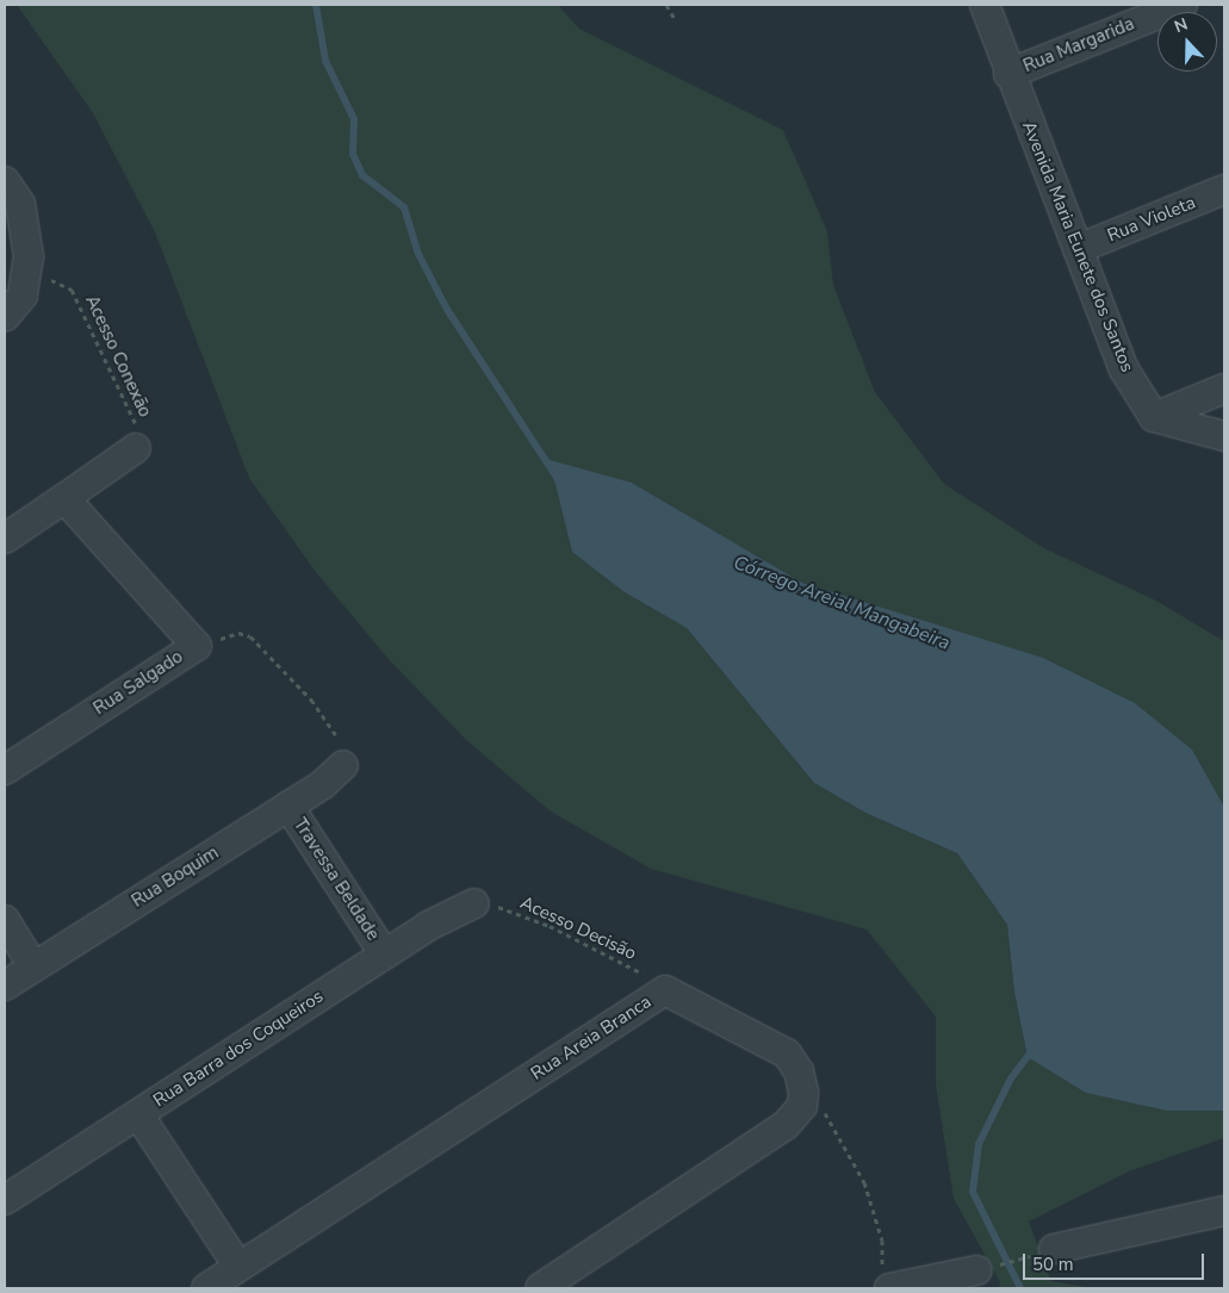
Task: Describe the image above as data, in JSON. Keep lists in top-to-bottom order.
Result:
{
  "streets": {
    "street": [
      "Rua Margarida",
      "Rua Violeta",
      "Avenida Maria Eunete dos Santos",
      "Rua Salgado",
      "Rua Boquim",
      "Travessa Beldade",
      "Rua Areia Branca",
      "Rua Barra dos Coqueiros"
    ],
    "path": ["Acesso Conexão", "Acesso Decisão"]
  },
  "crossings": [
    ["Rua Margarida", "Avenida Maria Eunete dos Santos"],
    ["Rua Violeta", "Avenida Maria Eunete dos Santos"],
    ["Rua Boquim", "Travessa Beldade"],
    ["Travessa Beldade", "Rua Barra dos Coqueiros"],
    ["Acesso Decisão", "Rua Areia Branca"],
    ["Acesso Decisão", "Rua Barra dos Coqueiros"]
  ],
  "water": ["Córrego Areial Mangabeira"],
  "scale_bar": "50 m",
  "north": "top"
}
